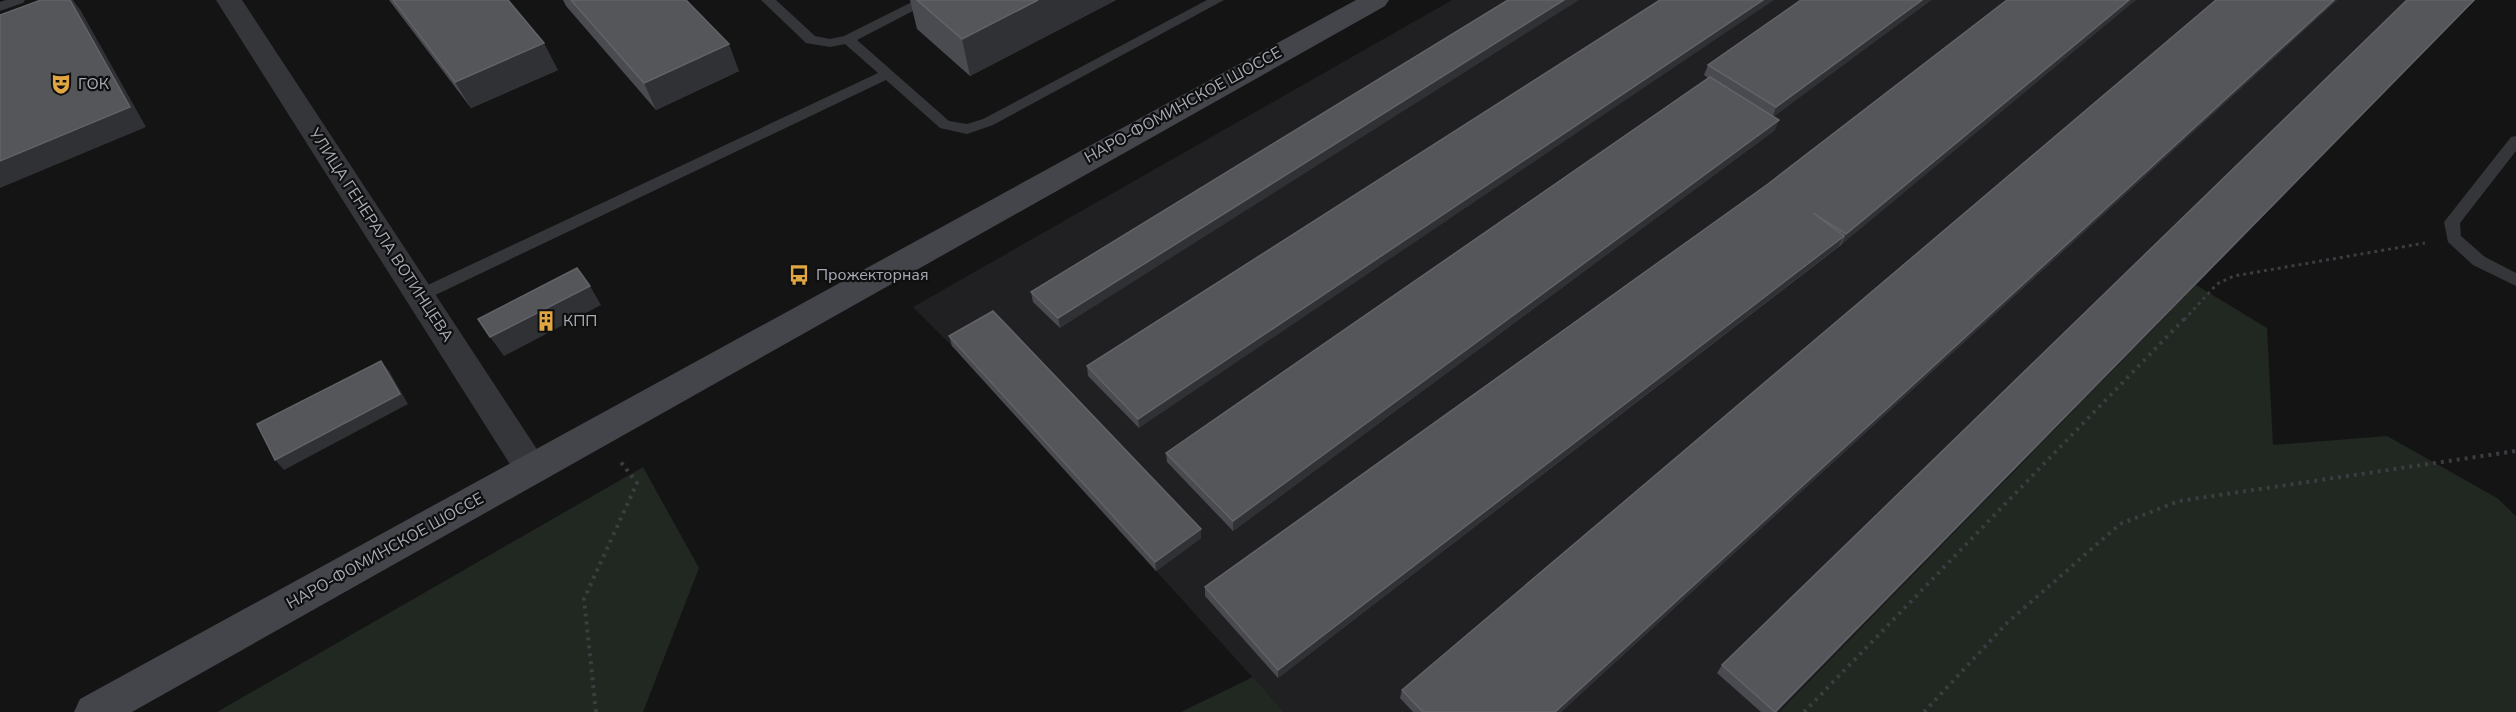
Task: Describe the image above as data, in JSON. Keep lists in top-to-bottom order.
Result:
{
  "streets": {
    "main road": ["НАРО-ФОМИНСКОЕ ШОССЕ"],
    "street": ["УЛИЦА ГЕНЕРАЛА ВОТИНЦЕВА"]
  },
  "crossings": [
    ["НАРО-ФОМИНСКОЕ ШОССЕ", "УЛИЦА ГЕНЕРАЛА ВОТИНЦЕВА"]
  ],
  "places": {
    "theatre": ["ГОК"],
    "bus stop": ["Прожекторная"],
    "building": ["КПП"]
  }
}
